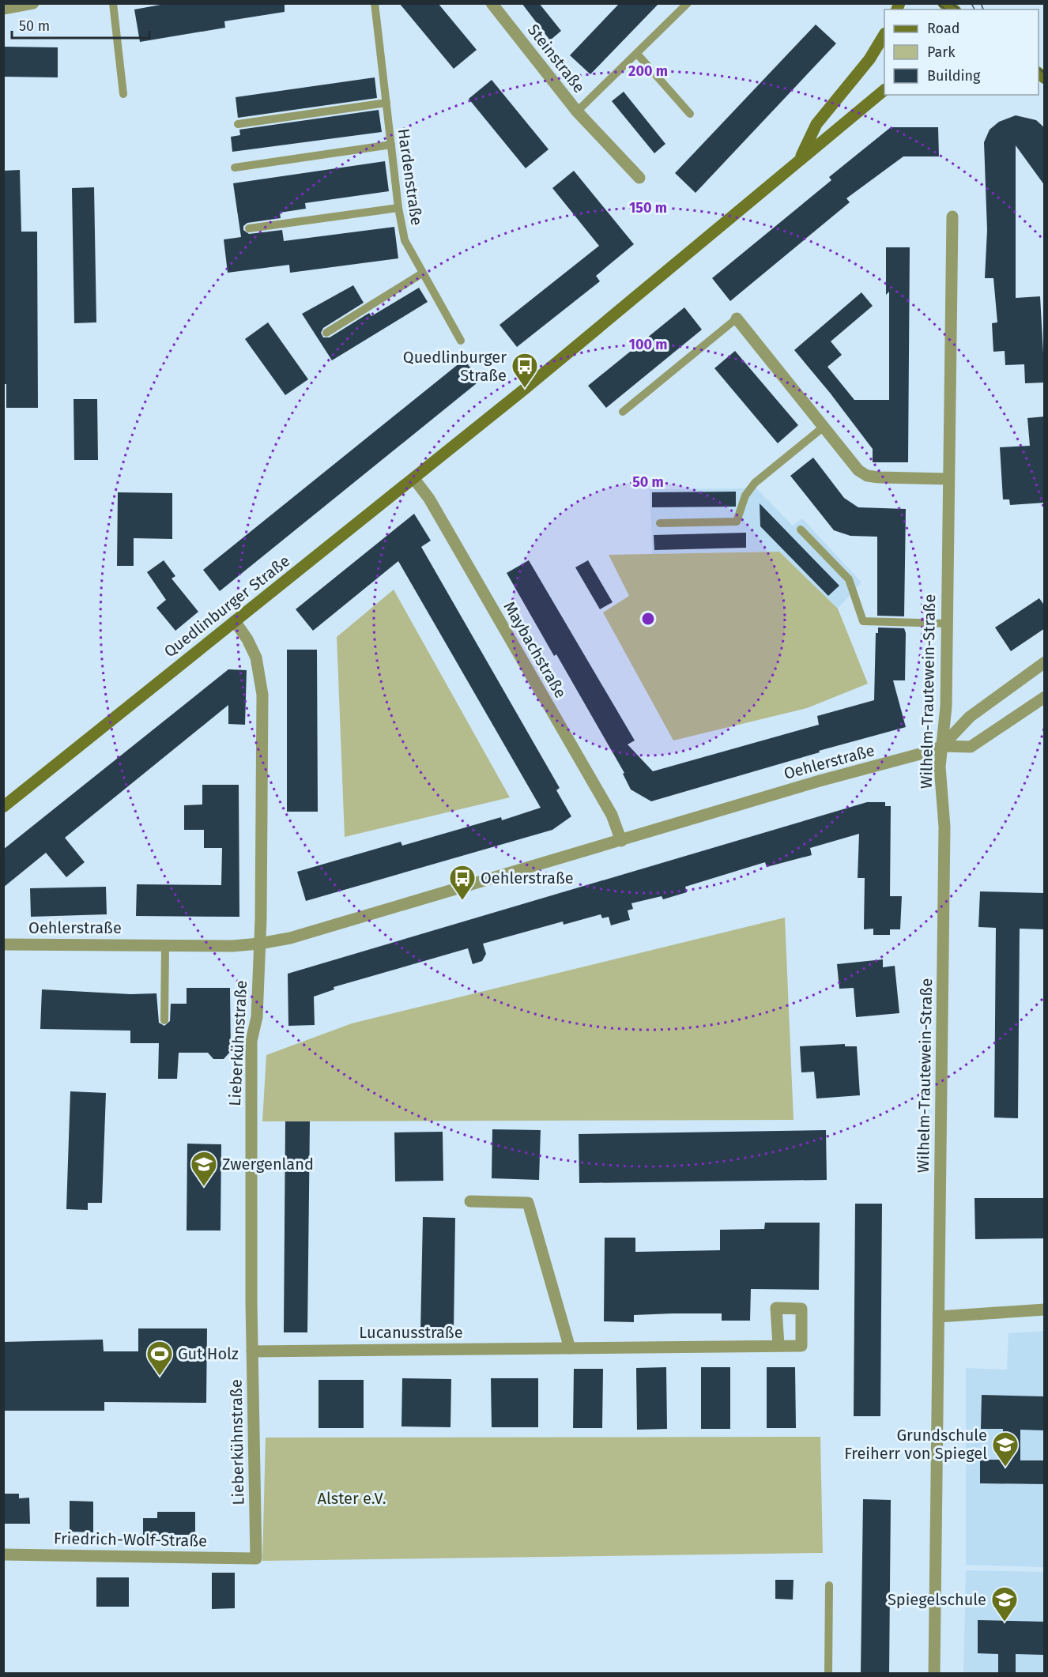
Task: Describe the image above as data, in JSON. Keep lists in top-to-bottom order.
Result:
{
  "streets": {
    "main road": ["Quedlinburger Straße"],
    "street": [
      "Steinstraße",
      "Maybachstraße",
      "Wilhelm-Trautewein-Straße",
      "Oehlerstraße",
      "Lieberkühnstraße",
      "Lucanusstraße",
      "Friedrich-Wolf-Straße"
    ],
    "lane": ["Hardenstraße"]
  },
  "crossings": [
    ["Quedlinburger Straße", "Maybachstraße"],
    ["Quedlinburger Straße", "Lieberkühnstraße"],
    ["Maybachstraße", "Oehlerstraße"],
    ["Wilhelm-Trautewein-Straße", "Oehlerstraße"],
    ["Oehlerstraße", "Lieberkühnstraße"],
    ["Lieberkühnstraße", "Lucanusstraße"],
    ["Lieberkühnstraße", "Friedrich-Wolf-Straße"]
  ],
  "parks": ["Alster e.V."],
  "places": {
    "bus stop": ["Quedlinburger Straße", "Oehlerstraße"],
    "school or university": ["Zwergenland", "Grundschule Freiherr von Spiegel", "Spiegelschule"],
    "sports": ["Gut Holz"]
  },
  "legend": ["Road", "Park", "Building"],
  "scale_bar": "50 m",
  "rings": [
    "200 m",
    "150 m",
    "100 m",
    "50 m"
  ]
}
